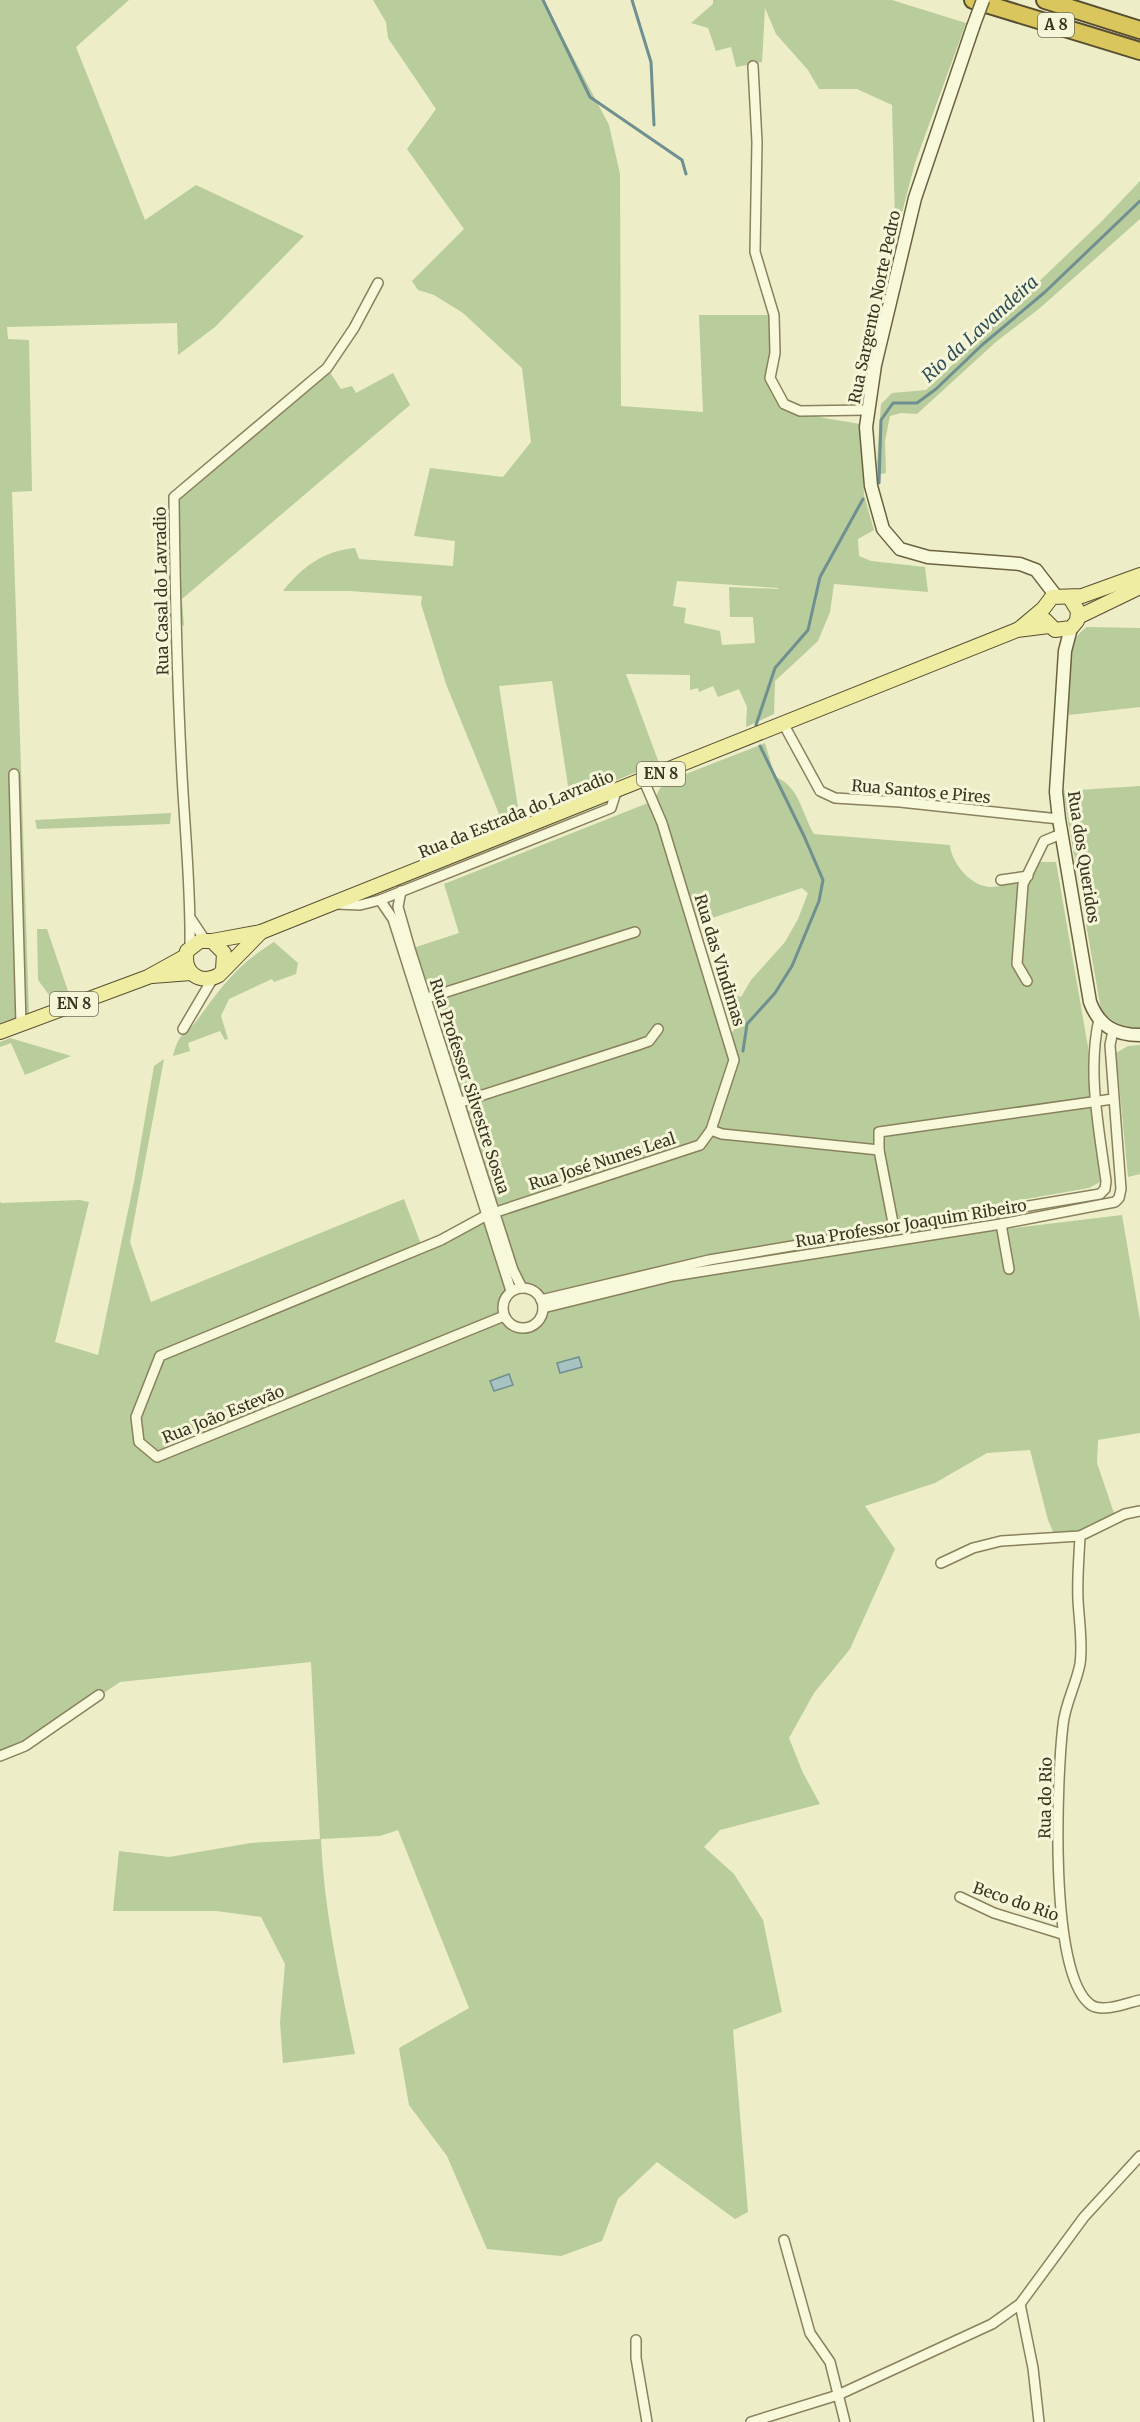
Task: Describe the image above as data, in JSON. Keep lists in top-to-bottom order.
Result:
{
  "streets": {
    "highway": ["A 8"],
    "main road": ["EN 8", "Rua da Estrada do Lavradio"],
    "street": [
      "Rua Sargento Norte Pedro",
      "Rua Casal do Lavradio",
      "Rua Santos e Pires",
      "Rua dos Queridos",
      "Rua das Vindimas",
      "Rua Professor Silvestre Sosua",
      "Rua José Nunes Leal",
      "Rua Professor Joaquim Ribeiro",
      "Rua João Estevão",
      "Rua do Rio",
      "Beco do Rio"
    ]
  },
  "crossings": [
    ["Rua Sargento Norte Pedro", "Rua da Estrada do Lavradio"],
    ["Rua Casal do Lavradio", "EN 8"],
    ["Rua Casal do Lavradio", "Rua da Estrada do Lavradio"],
    ["EN 8", "Rua da Estrada do Lavradio"],
    ["Rua Santos e Pires", "Rua da Estrada do Lavradio"],
    ["Rua Santos e Pires", "Rua dos Queridos"],
    ["Rua da Estrada do Lavradio", "Rua dos Queridos"],
    ["Rua da Estrada do Lavradio", "Rua das Vindimas"],
    ["Rua dos Queridos", "Rua Professor Joaquim Ribeiro"],
    ["Rua das Vindimas", "Rua José Nunes Leal"],
    ["Rua Professor Silvestre Sosua", "Rua José Nunes Leal"],
    ["Rua Professor Silvestre Sosua", "Rua Professor Joaquim Ribeiro"],
    ["Rua Professor Silvestre Sosua", "Rua João Estevão"],
    ["Rua José Nunes Leal", "Rua João Estevão"],
    ["Rua Professor Joaquim Ribeiro", "Rua João Estevão"],
    ["Rua do Rio", "Beco do Rio"]
  ],
  "water": ["Rio da Lavandeira"]
}
